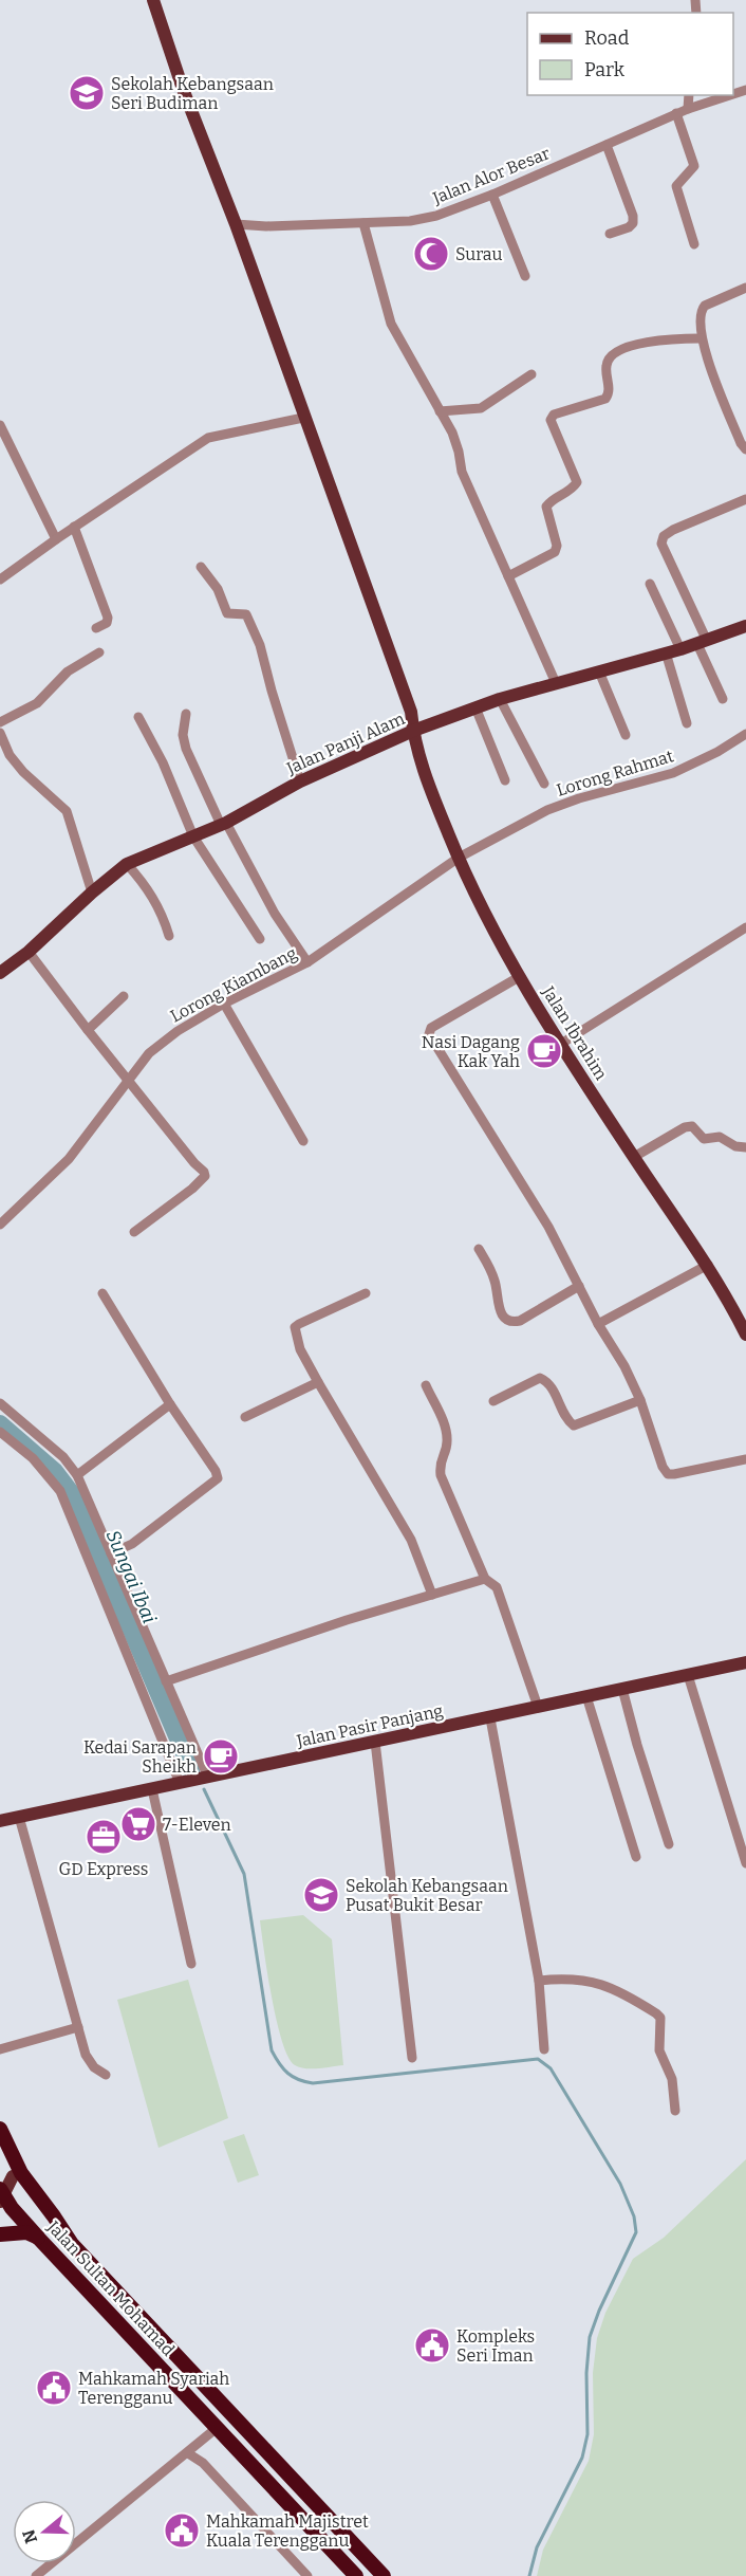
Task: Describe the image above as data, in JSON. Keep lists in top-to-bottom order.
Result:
{
  "streets": {
    "highway": ["Jalan Sultan Mohamad"],
    "main road": ["Jalan Panji Alam", "Jalan Ibrahim", "Jalan Pasir Panjang"],
    "street": ["Jalan Alor Besar", "Lorong Rahmat", "Lorong Kiambang"]
  },
  "crossings": [
    ["Jalan Alor Besar", "Jalan Ibrahim"],
    ["Jalan Panji Alam", "Jalan Ibrahim"],
    ["Lorong Rahmat", "Lorong Kiambang"],
    ["Lorong Rahmat", "Jalan Ibrahim"],
    ["Lorong Kiambang", "Jalan Ibrahim"]
  ],
  "water": ["Sungai Ibai"],
  "places": {
    "school or university": ["Sekolah Kebangsaan Seri Budiman", "Sekolah Kebangsaan Pusat Bukit Besar"],
    "mosque": ["Surau"],
    "cafe": ["Nasi Dagang Kak Yah", "Kedai Sarapan Sheikh"],
    "supermarket": ["7-Eleven"],
    "office": ["GD Express"],
    "public building": ["Kompleks Seri Iman", "Mahkamah Syariah Terengganu", "Mahkamah Majistret Kuala Terengganu"]
  },
  "legend": ["Road", "Park"],
  "north": "left"
}
